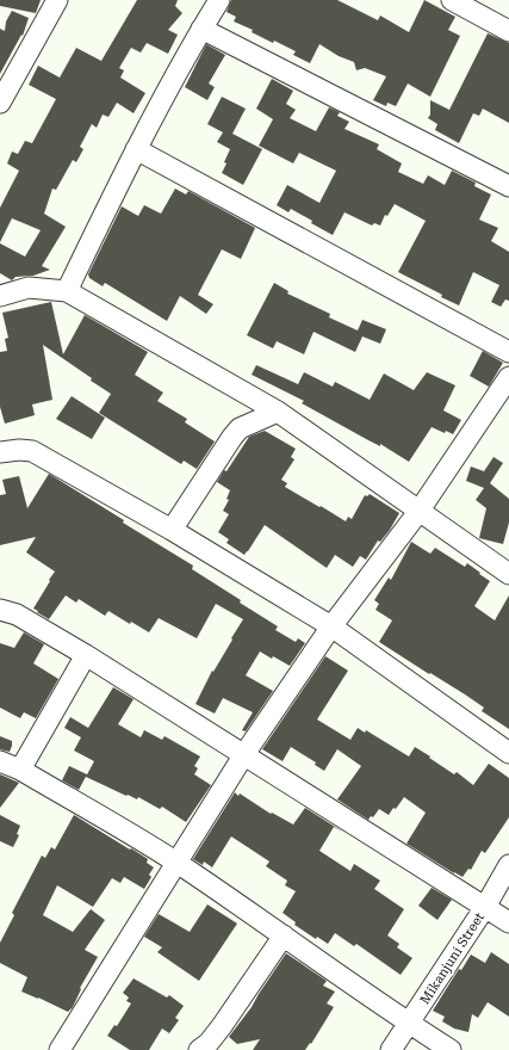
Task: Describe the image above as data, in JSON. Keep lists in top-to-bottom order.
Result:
{
  "streets": {
    "street": ["Mikanjuni Street"]
  }
}
